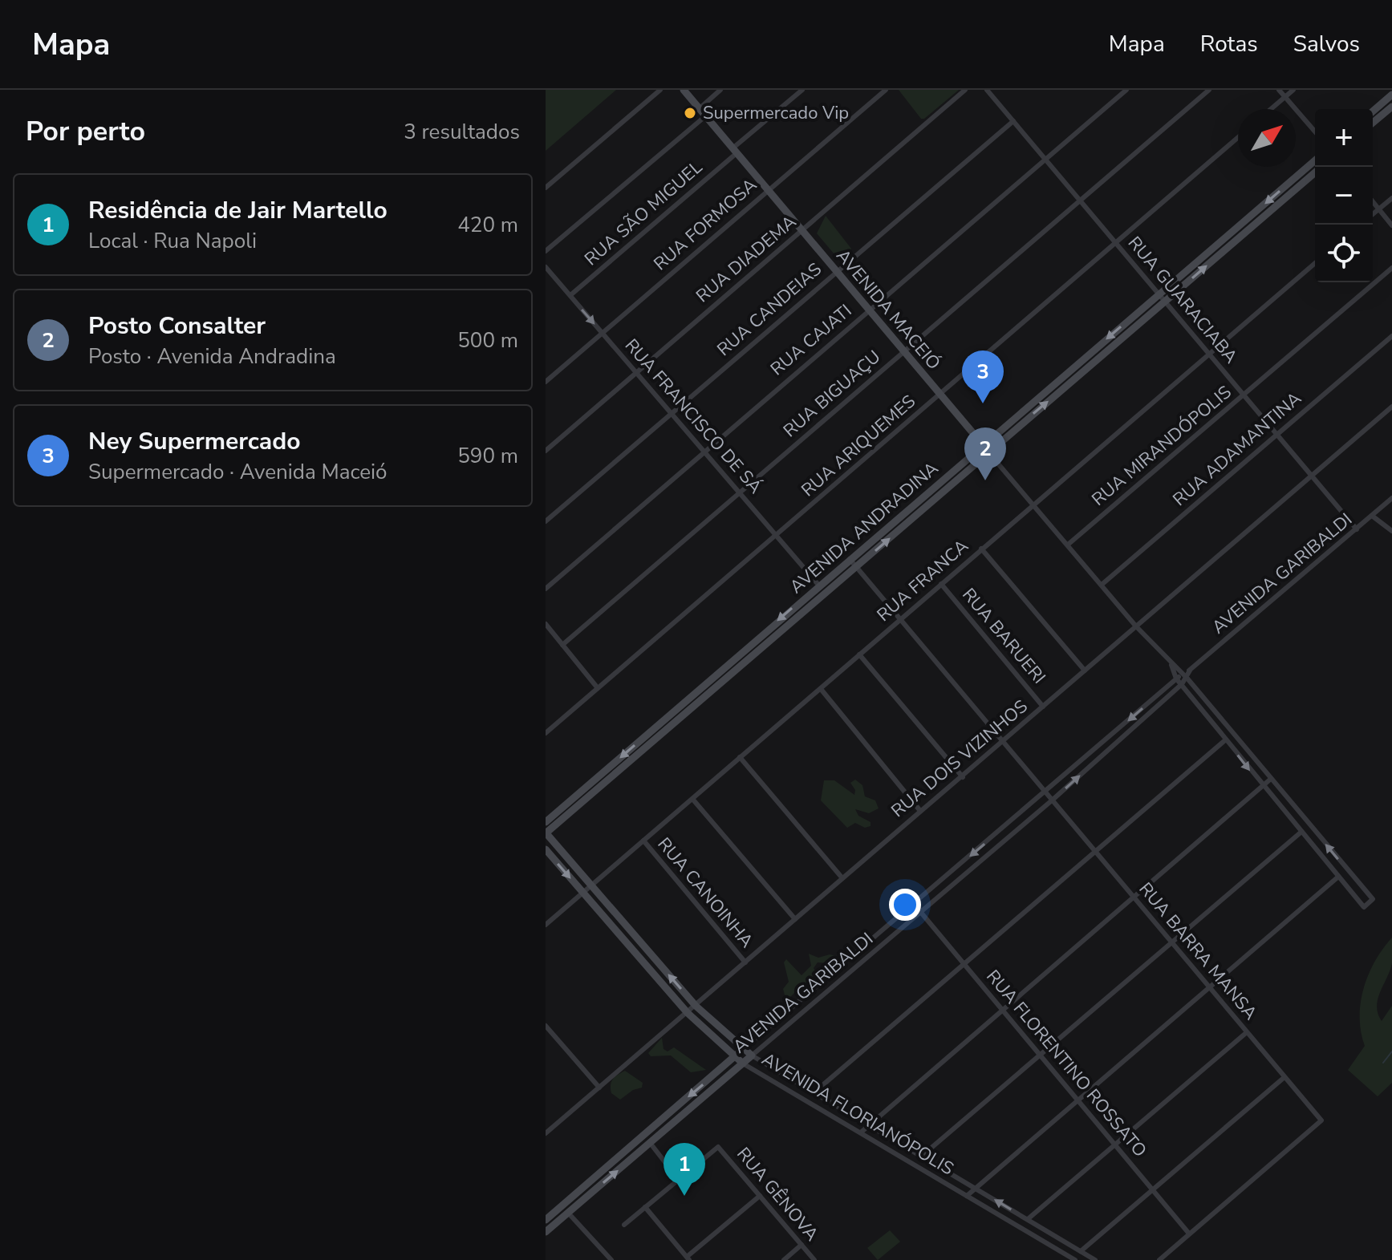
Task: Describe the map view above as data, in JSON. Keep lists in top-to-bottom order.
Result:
{
  "streets": {
    "main road": [
      "AVENIDA MACEIÓ",
      "AVENIDA ANDRADINA",
      "AVENIDA GARIBALDI",
      "AVENIDA FLORIANÓPOLIS"
    ],
    "street": [
      "RUA SÃO MIGUEL",
      "RUA FORMOSA",
      "RUA DIADEMA",
      "RUA GUARACIABA",
      "RUA CANDEIAS",
      "RUA CAJATI",
      "RUA BIGUAÇU",
      "RUA FRANCISCO DE SÁ",
      "RUA ARIQUEMES",
      "RUA MIRANDÓPOLIS",
      "RUA ADAMANTINA",
      "RUA FRANCA",
      "RUA BARUERI",
      "RUA DOIS VIZINHOS",
      "RUA CANOINHA",
      "RUA BARRA MANSA",
      "RUA FLORENTINO ROSSATO",
      "RUA GÊNOVA"
    ]
  },
  "crossings": [
    ["RUA SÃO MIGUEL", "AVENIDA MACEIÓ"],
    ["RUA SÃO MIGUEL", "RUA FRANCISCO DE SÁ"],
    ["RUA FORMOSA", "AVENIDA MACEIÓ"],
    ["RUA FORMOSA", "RUA FRANCISCO DE SÁ"],
    ["RUA DIADEMA", "AVENIDA MACEIÓ"],
    ["RUA DIADEMA", "RUA FRANCISCO DE SÁ"],
    ["RUA GUARACIABA", "RUA CANDEIAS"],
    ["RUA GUARACIABA", "RUA CAJATI"],
    ["RUA GUARACIABA", "RUA BIGUAÇU"],
    ["RUA GUARACIABA", "RUA ARIQUEMES"],
    ["RUA GUARACIABA", "RUA MIRANDÓPOLIS"],
    ["RUA GUARACIABA", "RUA ADAMANTINA"],
    ["RUA GUARACIABA", "AVENIDA ANDRADINA"],
    ["RUA GUARACIABA", "AVENIDA GARIBALDI"],
    ["RUA GUARACIABA", "RUA FRANCA"],
    ["RUA GUARACIABA", "RUA DOIS VIZINHOS"],
    ["RUA CANDEIAS", "AVENIDA MACEIÓ"],
    ["RUA CANDEIAS", "RUA FRANCISCO DE SÁ"],
    ["AVENIDA MACEIÓ", "RUA CAJATI"],
    ["AVENIDA MACEIÓ", "RUA BIGUAÇU"],
    ["AVENIDA MACEIÓ", "RUA ARIQUEMES"],
    ["AVENIDA MACEIÓ", "RUA MIRANDÓPOLIS"],
    ["AVENIDA MACEIÓ", "RUA ADAMANTINA"],
    ["AVENIDA MACEIÓ", "AVENIDA ANDRADINA"],
    ["AVENIDA MACEIÓ", "AVENIDA GARIBALDI"],
    ["AVENIDA MACEIÓ", "RUA FRANCA"],
    ["AVENIDA MACEIÓ", "RUA DOIS VIZINHOS"],
    ["RUA CAJATI", "RUA FRANCISCO DE SÁ"],
    ["RUA BIGUAÇU", "RUA FRANCISCO DE SÁ"],
    ["RUA FRANCISCO DE SÁ", "RUA ARIQUEMES"],
    ["RUA FRANCISCO DE SÁ", "AVENIDA ANDRADINA"],
    ["AVENIDA GARIBALDI", "RUA BARRA MANSA"],
    ["AVENIDA GARIBALDI", "RUA FLORENTINO ROSSATO"],
    ["AVENIDA GARIBALDI", "AVENIDA FLORIANÓPOLIS"],
    ["RUA FRANCA", "RUA BARUERI"],
    ["RUA FRANCA", "RUA CANOINHA"],
    ["RUA FRANCA", "AVENIDA FLORIANÓPOLIS"],
    ["RUA BARUERI", "RUA DOIS VIZINHOS"],
    ["RUA DOIS VIZINHOS", "RUA CANOINHA"],
    ["RUA DOIS VIZINHOS", "AVENIDA FLORIANÓPOLIS"],
    ["RUA BARRA MANSA", "RUA FLORENTINO ROSSATO"]
  ],
  "places": ["Supermercado Vip"],
  "north": "top right",
  "page": {
    "header": "Mapa",
    "nav": ["Mapa", "Rotas", "Salvos"],
    "heading": ["Por perto", "3 resultados"],
    "map_buttons": ["+", "−"],
    "list": [
      {
        "mark": "1",
        "name": "Residência de Jair Martello",
        "note": "Local · Rua Napoli",
        "value": "420 m"
      },
      {
        "mark": "2",
        "name": "Posto Consalter",
        "note": "Posto · Avenida Andradina",
        "value": "500 m"
      },
      {
        "mark": "3",
        "name": "Ney Supermercado",
        "note": "Supermercado · Avenida Maceió",
        "value": "590 m"
      }
    ],
    "pins": ["3", "2", "1"]
  }
}
